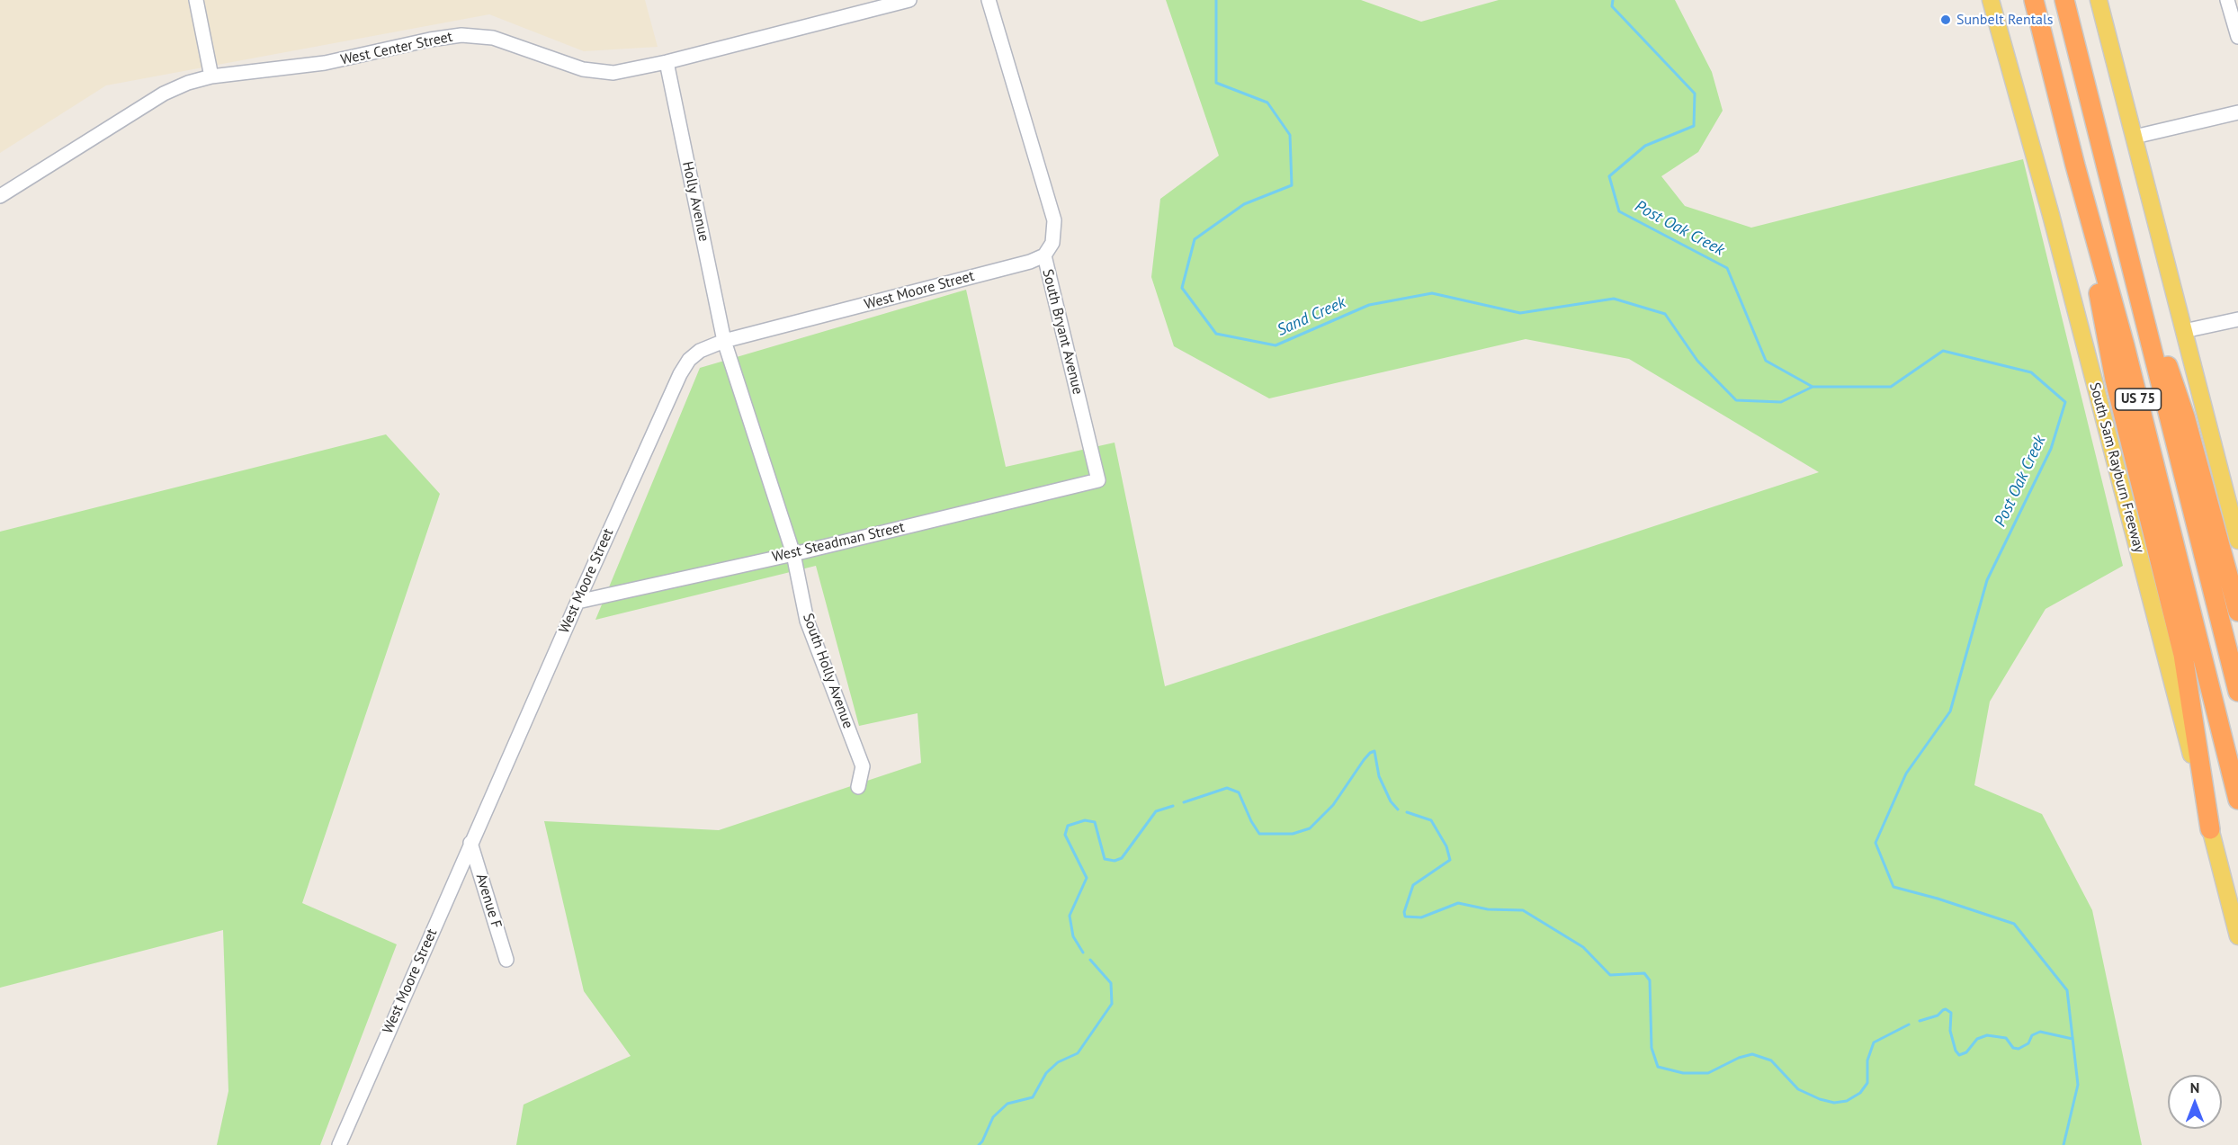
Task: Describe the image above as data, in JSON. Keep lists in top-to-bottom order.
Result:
{
  "streets": {
    "highway": ["US 75"],
    "main road": ["South Sam Rayburn Freeway"],
    "street": [
      "West Center Street",
      "Holly Avenue",
      "West Moore Street",
      "South Bryant Avenue",
      "West Steadman Street",
      "South Holly Avenue",
      "Avenue F"
    ]
  },
  "crossings": [
    ["West Center Street", "Holly Avenue"],
    ["Holly Avenue", "West Moore Street"],
    ["Holly Avenue", "West Steadman Street"],
    ["Holly Avenue", "South Holly Avenue"],
    ["West Moore Street", "South Bryant Avenue"],
    ["West Moore Street", "West Steadman Street"],
    ["West Moore Street", "Avenue F"],
    ["South Bryant Avenue", "West Steadman Street"],
    ["West Steadman Street", "South Holly Avenue"]
  ],
  "water": ["Post Oak Creek", "Sand Creek"],
  "places": ["Sunbelt Rentals"],
  "north": "top"
}
